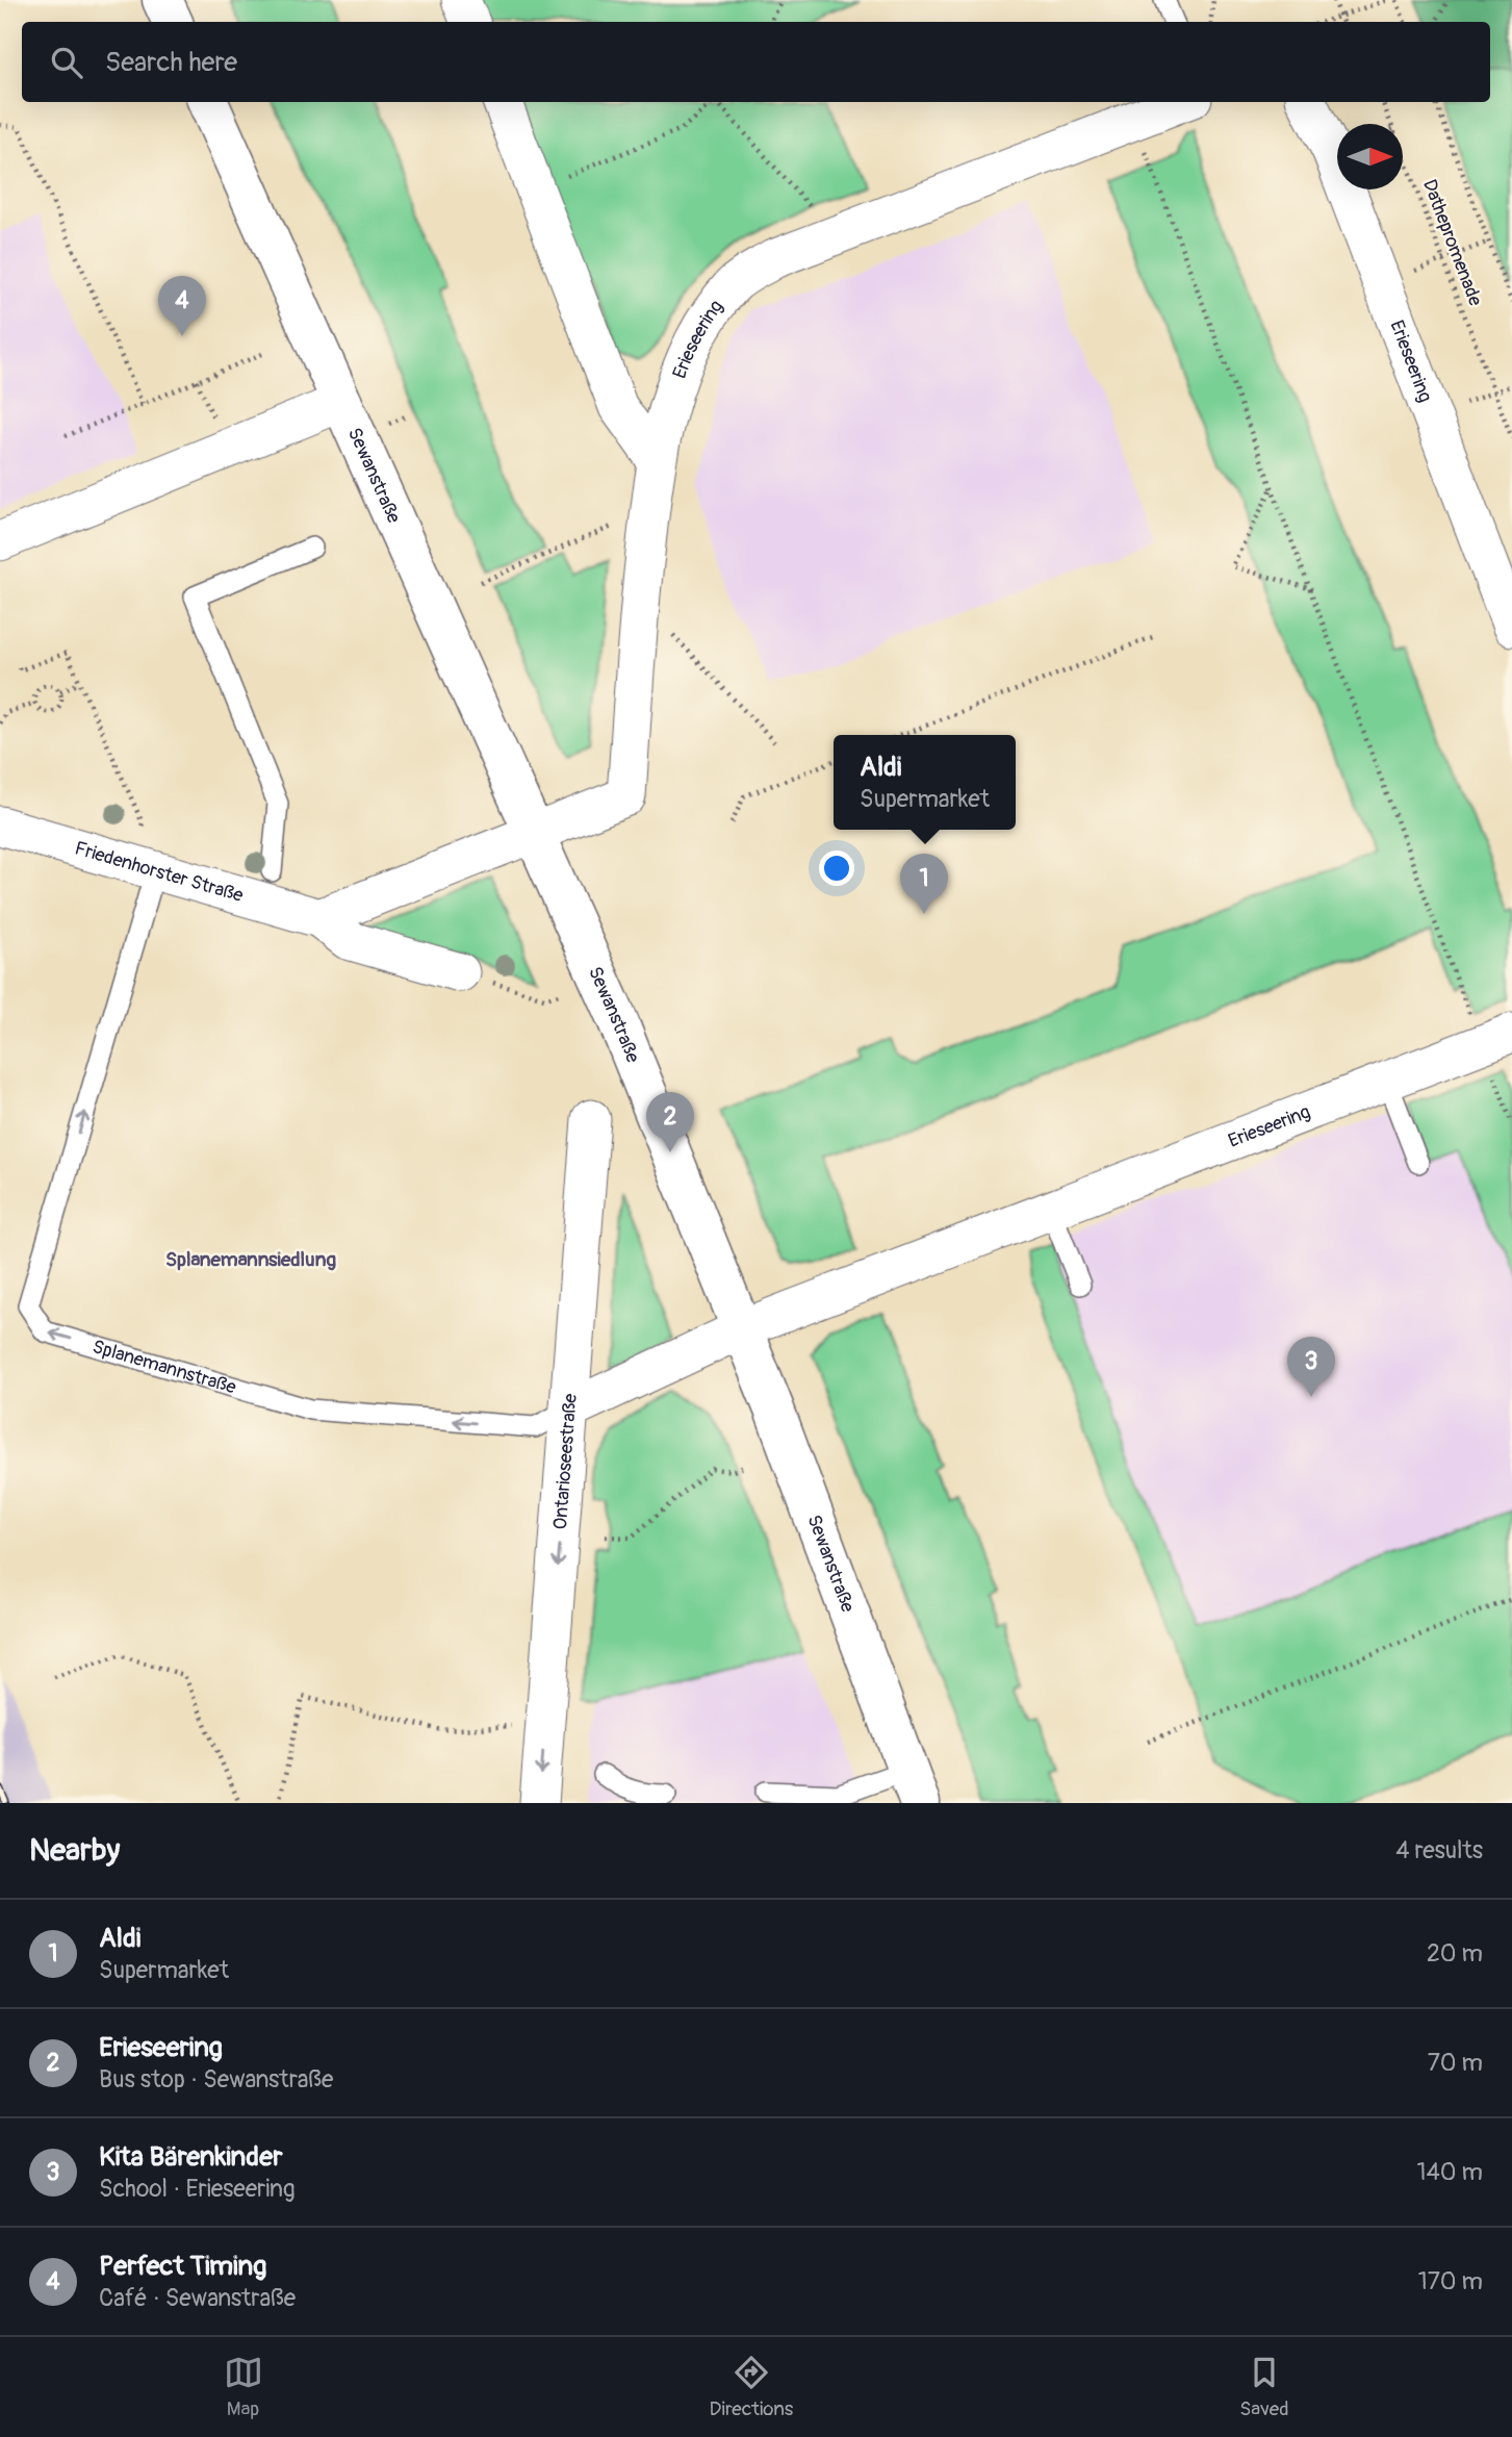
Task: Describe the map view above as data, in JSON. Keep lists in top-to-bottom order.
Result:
{
  "streets": {
    "street": [
      "Erieseering",
      "Sewanstraße",
      "Friedenhorster Straße",
      "Splanemannstraße",
      "Ontarioseestraße"
    ],
    "path": ["Dathepromenade"]
  },
  "crossings": [
    ["Erieseering", "Sewanstraße"],
    ["Erieseering", "Splanemannstraße"],
    ["Sewanstraße", "Splanemannstraße"],
    ["Friedenhorster Straße", "Splanemannstraße"],
    ["Splanemannstraße", "Ontarioseestraße"]
  ],
  "one_way": ["Ontarioseestraße"],
  "districts": ["Splanemannsiedlung"],
  "north": "right",
  "page": {
    "search": "Search here",
    "pins": [
      "4",
      "1",
      "2",
      "3"
    ],
    "popup": ["Aldi", "Supermarket"],
    "heading": ["Nearby", "4 results"],
    "list": [
      {
        "mark": "1",
        "name": "Aldi",
        "note": "Supermarket",
        "value": "20 m"
      },
      {
        "mark": "2",
        "name": "Erieseering",
        "note": "Bus stop · Sewanstraße",
        "value": "70 m"
      },
      {
        "mark": "3",
        "name": "Kita Bärenkinder",
        "note": "School · Erieseering",
        "value": "140 m"
      },
      {
        "mark": "4",
        "name": "Perfect Timing",
        "note": "Café · Sewanstraße",
        "value": "170 m"
      }
    ],
    "nav": ["Map", "Directions", "Saved"]
  }
}
